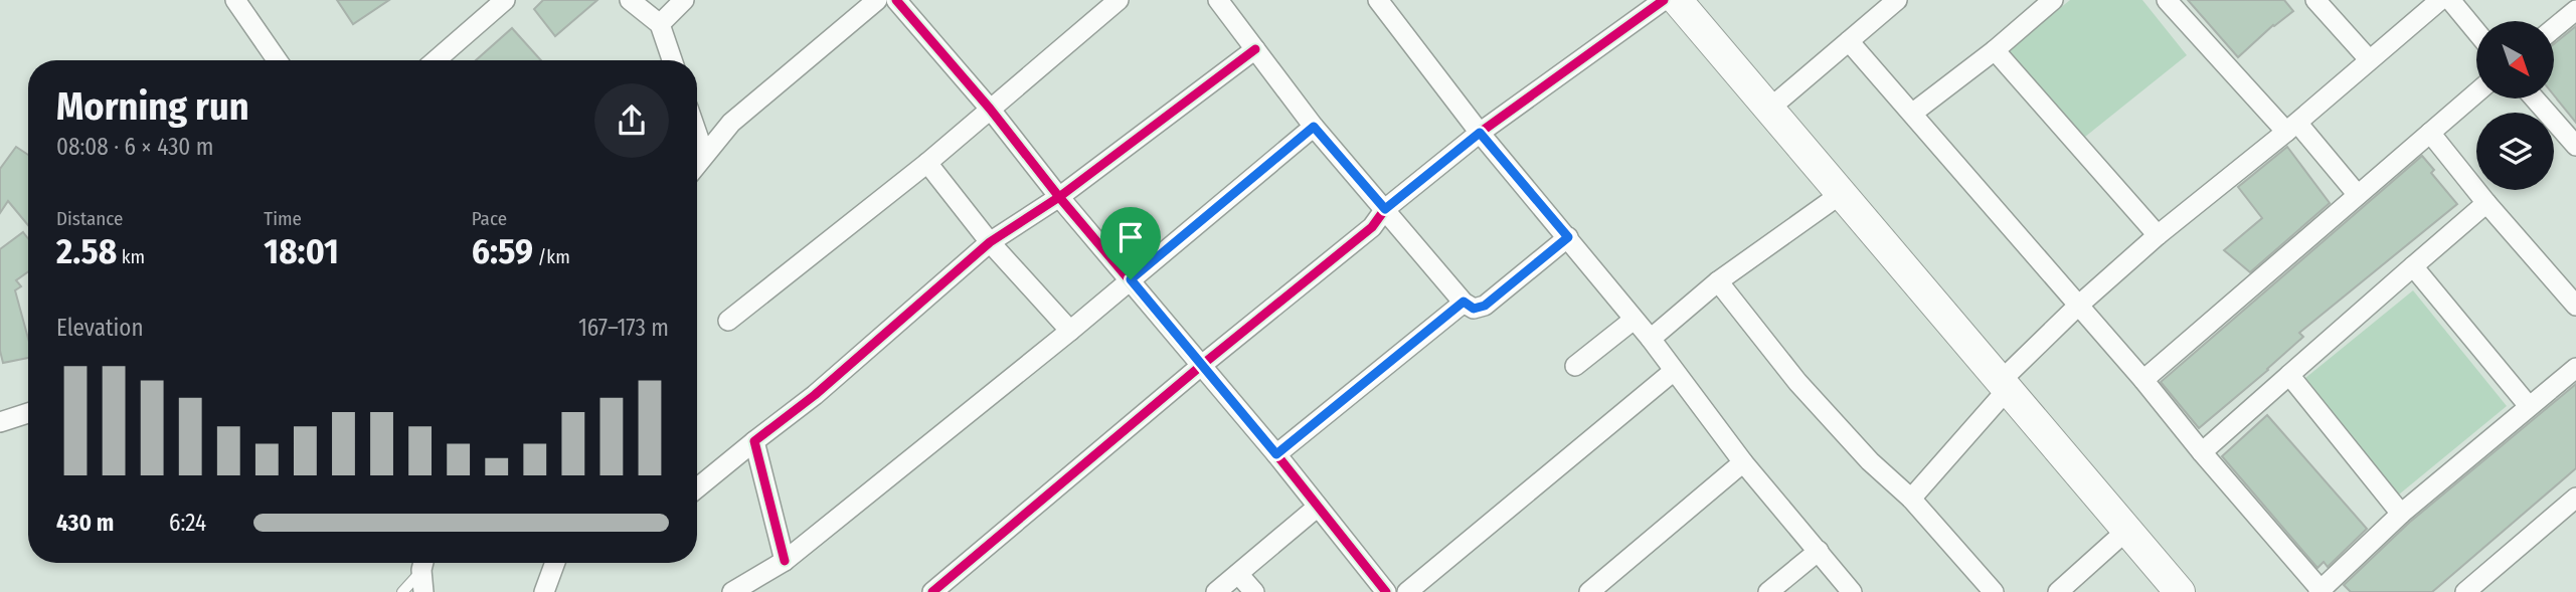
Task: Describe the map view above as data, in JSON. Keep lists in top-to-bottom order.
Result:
{
  "north": "bottom right",
  "page": {
    "heading": ["Morning run", "08:08 · 6 × 430 m"],
    "stats": [
      ["Distance", "2.58 km"],
      ["Time", "18:01"],
      ["Pace", "6:59 /km"]
    ],
    "chart": ["Elevation", "167–173 m"],
    "list": [
      {
        "name": "430 m",
        "note": "6:24"
      }
    ]
  }
}
